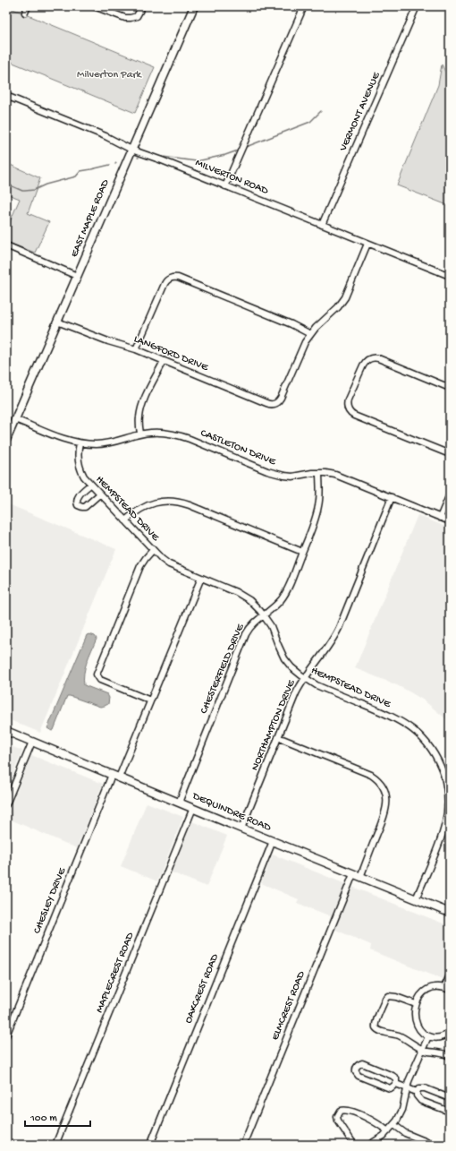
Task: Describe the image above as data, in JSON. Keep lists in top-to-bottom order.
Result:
{
  "streets": {
    "main road": ["EAST MAPLE ROAD", "DEQUINDRE ROAD"],
    "street": [
      "VERMONT AVENUE",
      "MILVERTON ROAD",
      "LANGFORD DRIVE",
      "CASTLETON DRIVE",
      "HEMPSTEAD DRIVE",
      "CHESTERFIELD DRIVE",
      "NORTHAMPTON DRIVE",
      "CHESLEY DRIVE",
      "MAPLECREST ROAD",
      "OAKCREST ROAD",
      "ELMCREST ROAD"
    ]
  },
  "crossings": [
    ["VERMONT AVENUE", "MILVERTON ROAD"],
    ["MILVERTON ROAD", "EAST MAPLE ROAD"],
    ["EAST MAPLE ROAD", "LANGFORD DRIVE"],
    ["EAST MAPLE ROAD", "CASTLETON DRIVE"],
    ["CASTLETON DRIVE", "HEMPSTEAD DRIVE"],
    ["CASTLETON DRIVE", "CHESTERFIELD DRIVE"],
    ["CASTLETON DRIVE", "NORTHAMPTON DRIVE"],
    ["HEMPSTEAD DRIVE", "CHESTERFIELD DRIVE"],
    ["HEMPSTEAD DRIVE", "NORTHAMPTON DRIVE"],
    ["HEMPSTEAD DRIVE", "DEQUINDRE ROAD"],
    ["HEMPSTEAD DRIVE", "CHESLEY DRIVE"],
    ["CHESTERFIELD DRIVE", "DEQUINDRE ROAD"],
    ["NORTHAMPTON DRIVE", "DEQUINDRE ROAD"],
    ["NORTHAMPTON DRIVE", "ELMCREST ROAD"],
    ["DEQUINDRE ROAD", "CHESLEY DRIVE"],
    ["DEQUINDRE ROAD", "MAPLECREST ROAD"],
    ["DEQUINDRE ROAD", "OAKCREST ROAD"],
    ["DEQUINDRE ROAD", "ELMCREST ROAD"]
  ],
  "parks": ["Milverton Park"],
  "scale_bar": "100 m"
}
